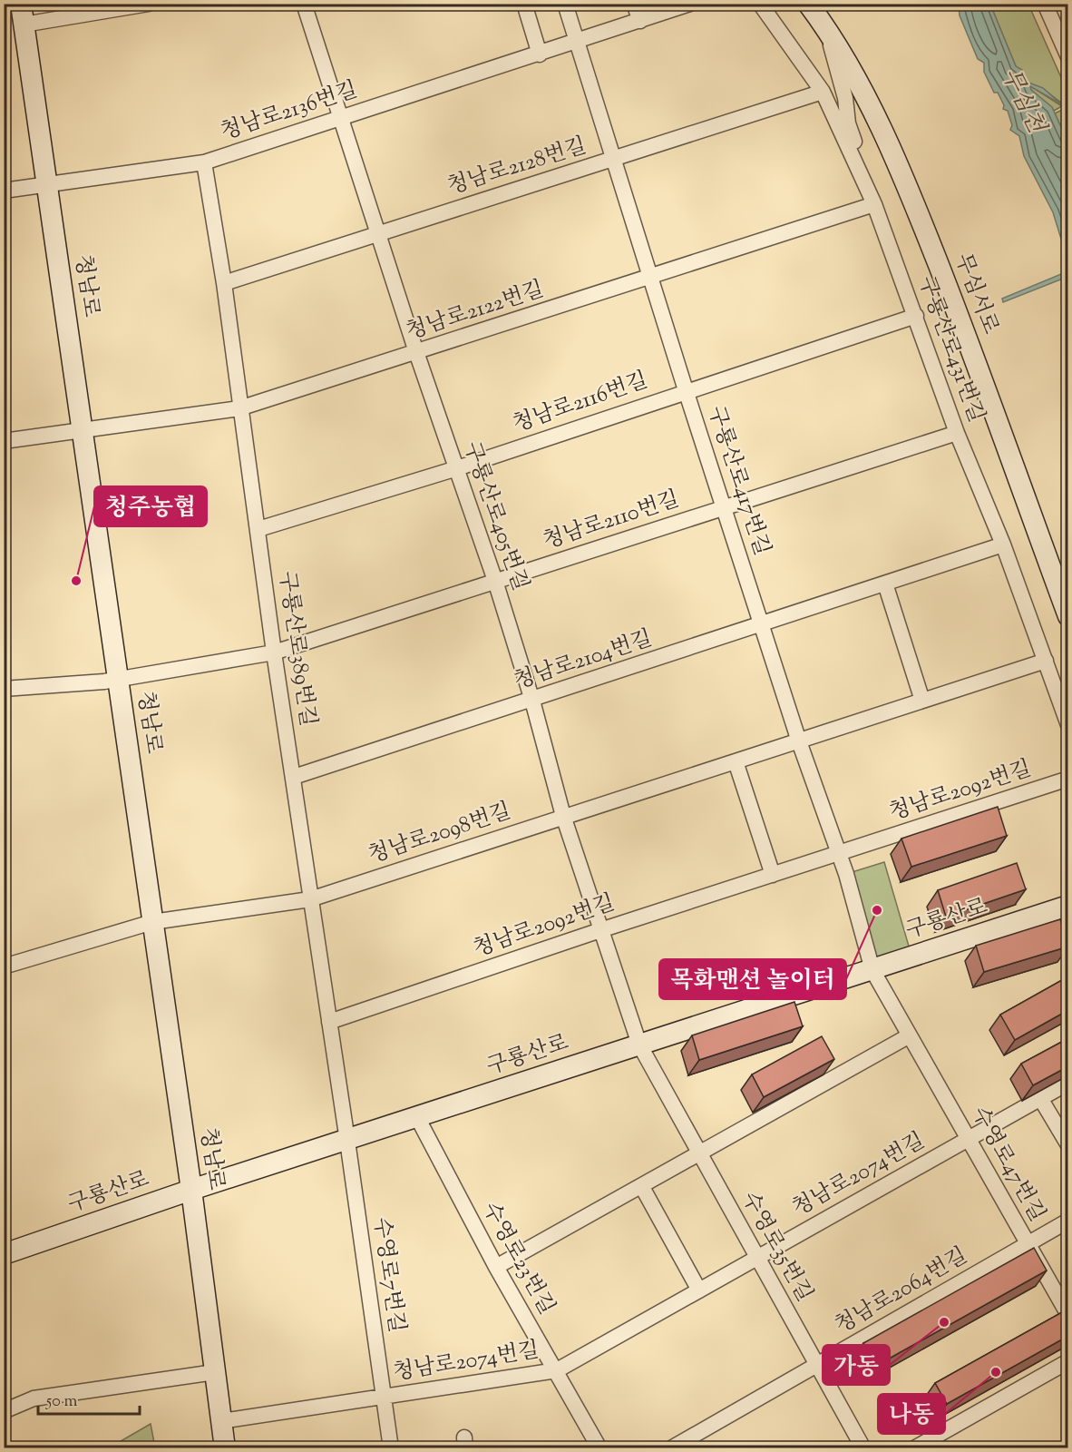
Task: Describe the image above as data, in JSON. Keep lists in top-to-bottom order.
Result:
{
  "streets": {
    "street": [
      "청남로2136번길",
      "청남로2128번길",
      "청남로",
      "무심서로",
      "청남로2122번길",
      "구룡산로431번길",
      "청남로2116번길",
      "구룡산로417번길",
      "구룡산로405번길",
      "청남로2110번길",
      "구룡산로389번길",
      "청남로2104번길",
      "청남로2092번길",
      "청남로2098번길",
      "구룡산로",
      "수영로47번길",
      "청남로2074번길",
      "수영로35번길",
      "수영로23번길",
      "수영로7번길",
      "청남로2064번길"
    ]
  },
  "crossings": [
    ["청남로2136번길", "청남로"],
    ["청남로2136번길", "구룡산로417번길"],
    ["청남로2136번길", "구룡산로405번길"],
    ["청남로2136번길", "구룡산로389번길"],
    ["청남로2128번길", "구룡산로431번길"],
    ["청남로2128번길", "구룡산로417번길"],
    ["청남로2128번길", "구룡산로405번길"],
    ["청남로2128번길", "구룡산로389번길"],
    ["청남로", "청남로2122번길"],
    ["청남로", "청남로2110번길"],
    ["청남로", "청남로2098번길"],
    ["청남로", "구룡산로"],
    ["청남로", "청남로2074번길"],
    ["청남로2122번길", "구룡산로431번길"],
    ["청남로2122번길", "구룡산로417번길"],
    ["청남로2122번길", "구룡산로405번길"],
    ["청남로2122번길", "구룡산로389번길"],
    ["구룡산로431번길", "청남로2116번길"],
    ["구룡산로431번길", "청남로2110번길"],
    ["구룡산로431번길", "청남로2104번길"],
    ["구룡산로431번길", "청남로2098번길"],
    ["청남로2116번길", "구룡산로417번길"],
    ["청남로2116번길", "구룡산로405번길"],
    ["청남로2116번길", "구룡산로389번길"],
    ["구룡산로417번길", "청남로2110번길"],
    ["구룡산로417번길", "청남로2104번길"],
    ["구룡산로417번길", "청남로2092번길"],
    ["구룡산로417번길", "청남로2098번길"],
    ["구룡산로417번길", "구룡산로"],
    ["구룡산로417번길", "수영로47번길"],
    ["구룡산로405번길", "청남로2110번길"],
    ["구룡산로405번길", "청남로2104번길"],
    ["구룡산로405번길", "청남로2092번길"],
    ["구룡산로405번길", "청남로2098번길"],
    ["구룡산로405번길", "구룡산로"],
    ["구룡산로405번길", "수영로35번길"],
    ["청남로2110번길", "구룡산로389번길"],
    ["구룡산로389번길", "청남로2104번길"],
    ["구룡산로389번길", "청남로2092번길"],
    ["구룡산로389번길", "청남로2098번길"],
    ["구룡산로389번길", "구룡산로"],
    ["구룡산로389번길", "수영로7번길"],
    ["구룡산로", "수영로47번길"],
    ["구룡산로", "수영로35번길"],
    ["구룡산로", "수영로23번길"],
    ["구룡산로", "수영로7번길"],
    ["수영로47번길", "청남로2074번길"],
    ["수영로47번길", "청남로2064번길"],
    ["청남로2074번길", "수영로35번길"],
    ["청남로2074번길", "수영로23번길"],
    ["청남로2074번길", "수영로7번길"],
    ["수영로35번길", "청남로2064번길"]
  ],
  "water": ["무심천"],
  "places": [
    "청주농협",
    "목화맨션 놀이터",
    "가동",
    "나동"
  ],
  "scale_bar": "50 m"
}
